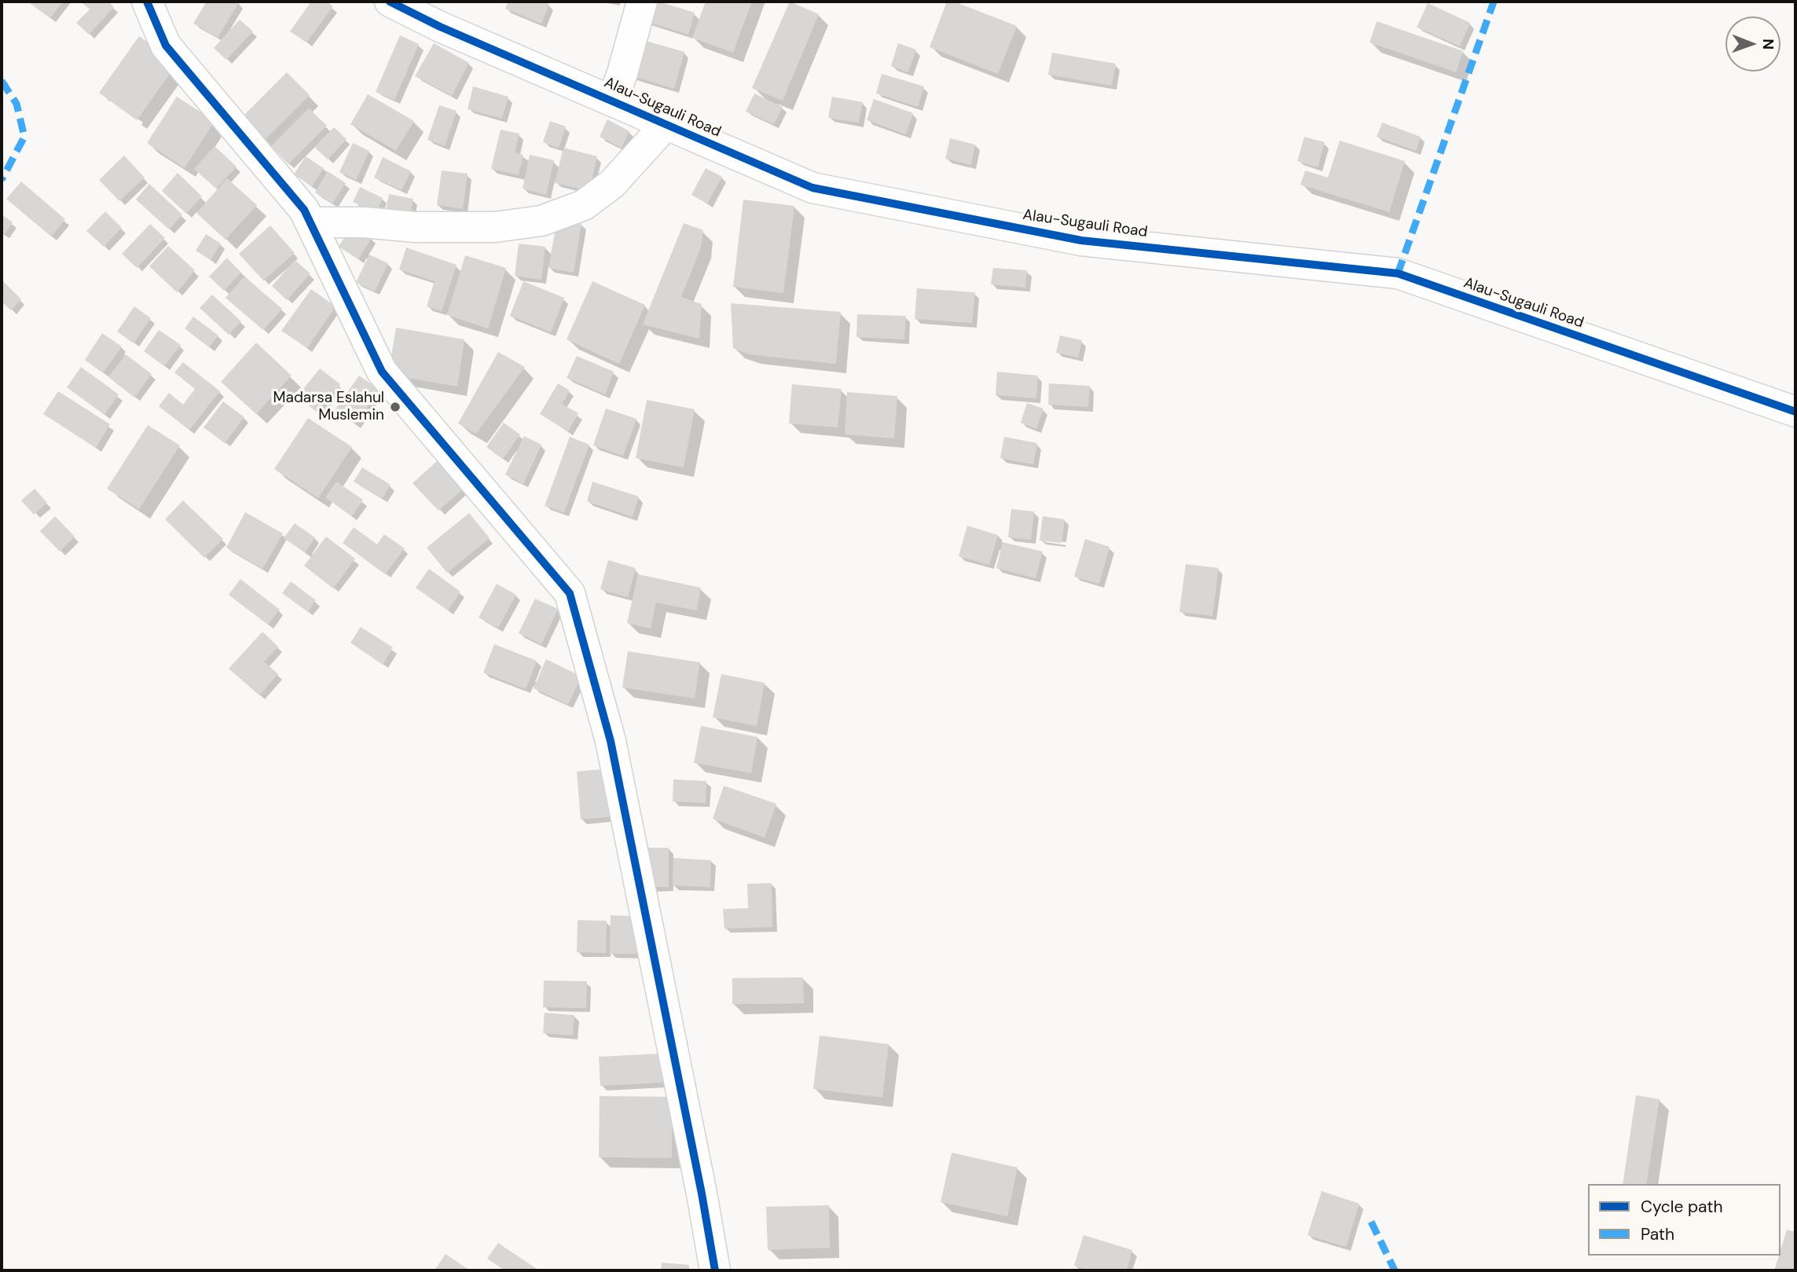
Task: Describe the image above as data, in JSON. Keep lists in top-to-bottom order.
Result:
{
  "streets": {
    "street": ["Alau-Sugauli Road"]
  },
  "places": ["Madarsa Eslahul Muslemin"],
  "legend": ["Cycle path", "Path"],
  "north": "right"
}
